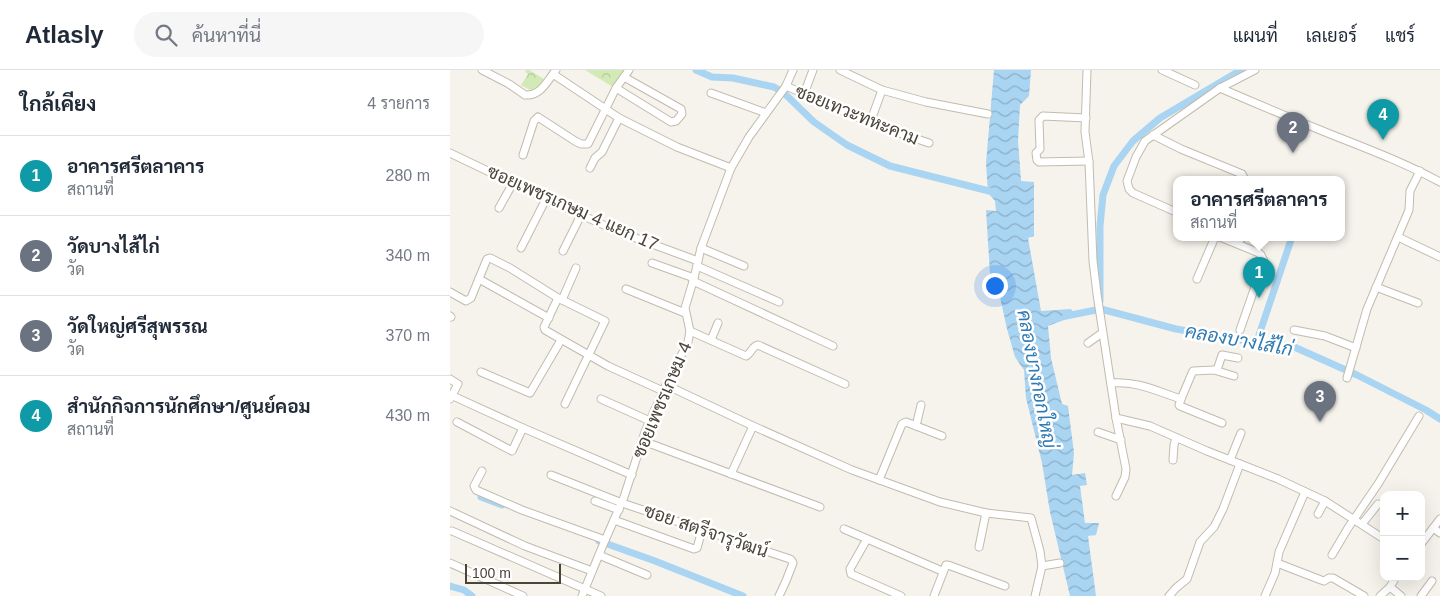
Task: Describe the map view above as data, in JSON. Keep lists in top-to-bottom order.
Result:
{
  "streets": {
    "street": [
      "ซอยเทวะทหะคาม",
      "ซอยเพชรเกษม 4 แยก 17",
      "ซอยเพชรเกษม 4",
      "ซอย สตรีจารุวัฒน์"
    ]
  },
  "crossings": [
    ["ซอยเทวะทหะคาม", "ซอยเพชรเกษม 4"],
    ["ซอยเพชรเกษม 4 แยก 17", "ซอยเพชรเกษม 4"],
    ["ซอยเพชรเกษม 4", "ซอย สตรีจารุวัฒน์"]
  ],
  "water": ["คลองบางไส้ไก่", "คลองบางกอกใหญ่"],
  "scale_bar": "100 m",
  "page": {
    "header": "Atlasly",
    "search": "ค้นหาที่นี่",
    "nav": ["แผนที่", "เลเยอร์", "แชร์"],
    "heading": ["ใกล้เคียง", "4 รายการ"],
    "pins": [
      "4",
      "2",
      "1",
      "3"
    ],
    "list": [
      {
        "mark": "1",
        "name": "อาคารศรีตลาคาร",
        "note": "สถานที่",
        "value": "280 m"
      },
      {
        "mark": "2",
        "name": "วัดบางไส้ไก่",
        "note": "วัด",
        "value": "340 m"
      },
      {
        "mark": "3",
        "name": "วัดใหญ่ศรีสุพรรณ",
        "note": "วัด",
        "value": "370 m"
      },
      {
        "mark": "4",
        "name": "สำนักกิจการนักศึกษา/ศูนย์คอม",
        "note": "สถานที่",
        "value": "430 m"
      }
    ],
    "popup": ["อาคารศรีตลาคาร", "สถานที่"],
    "map_buttons": ["+", "−"],
    "scale": "100 m"
  }
}
